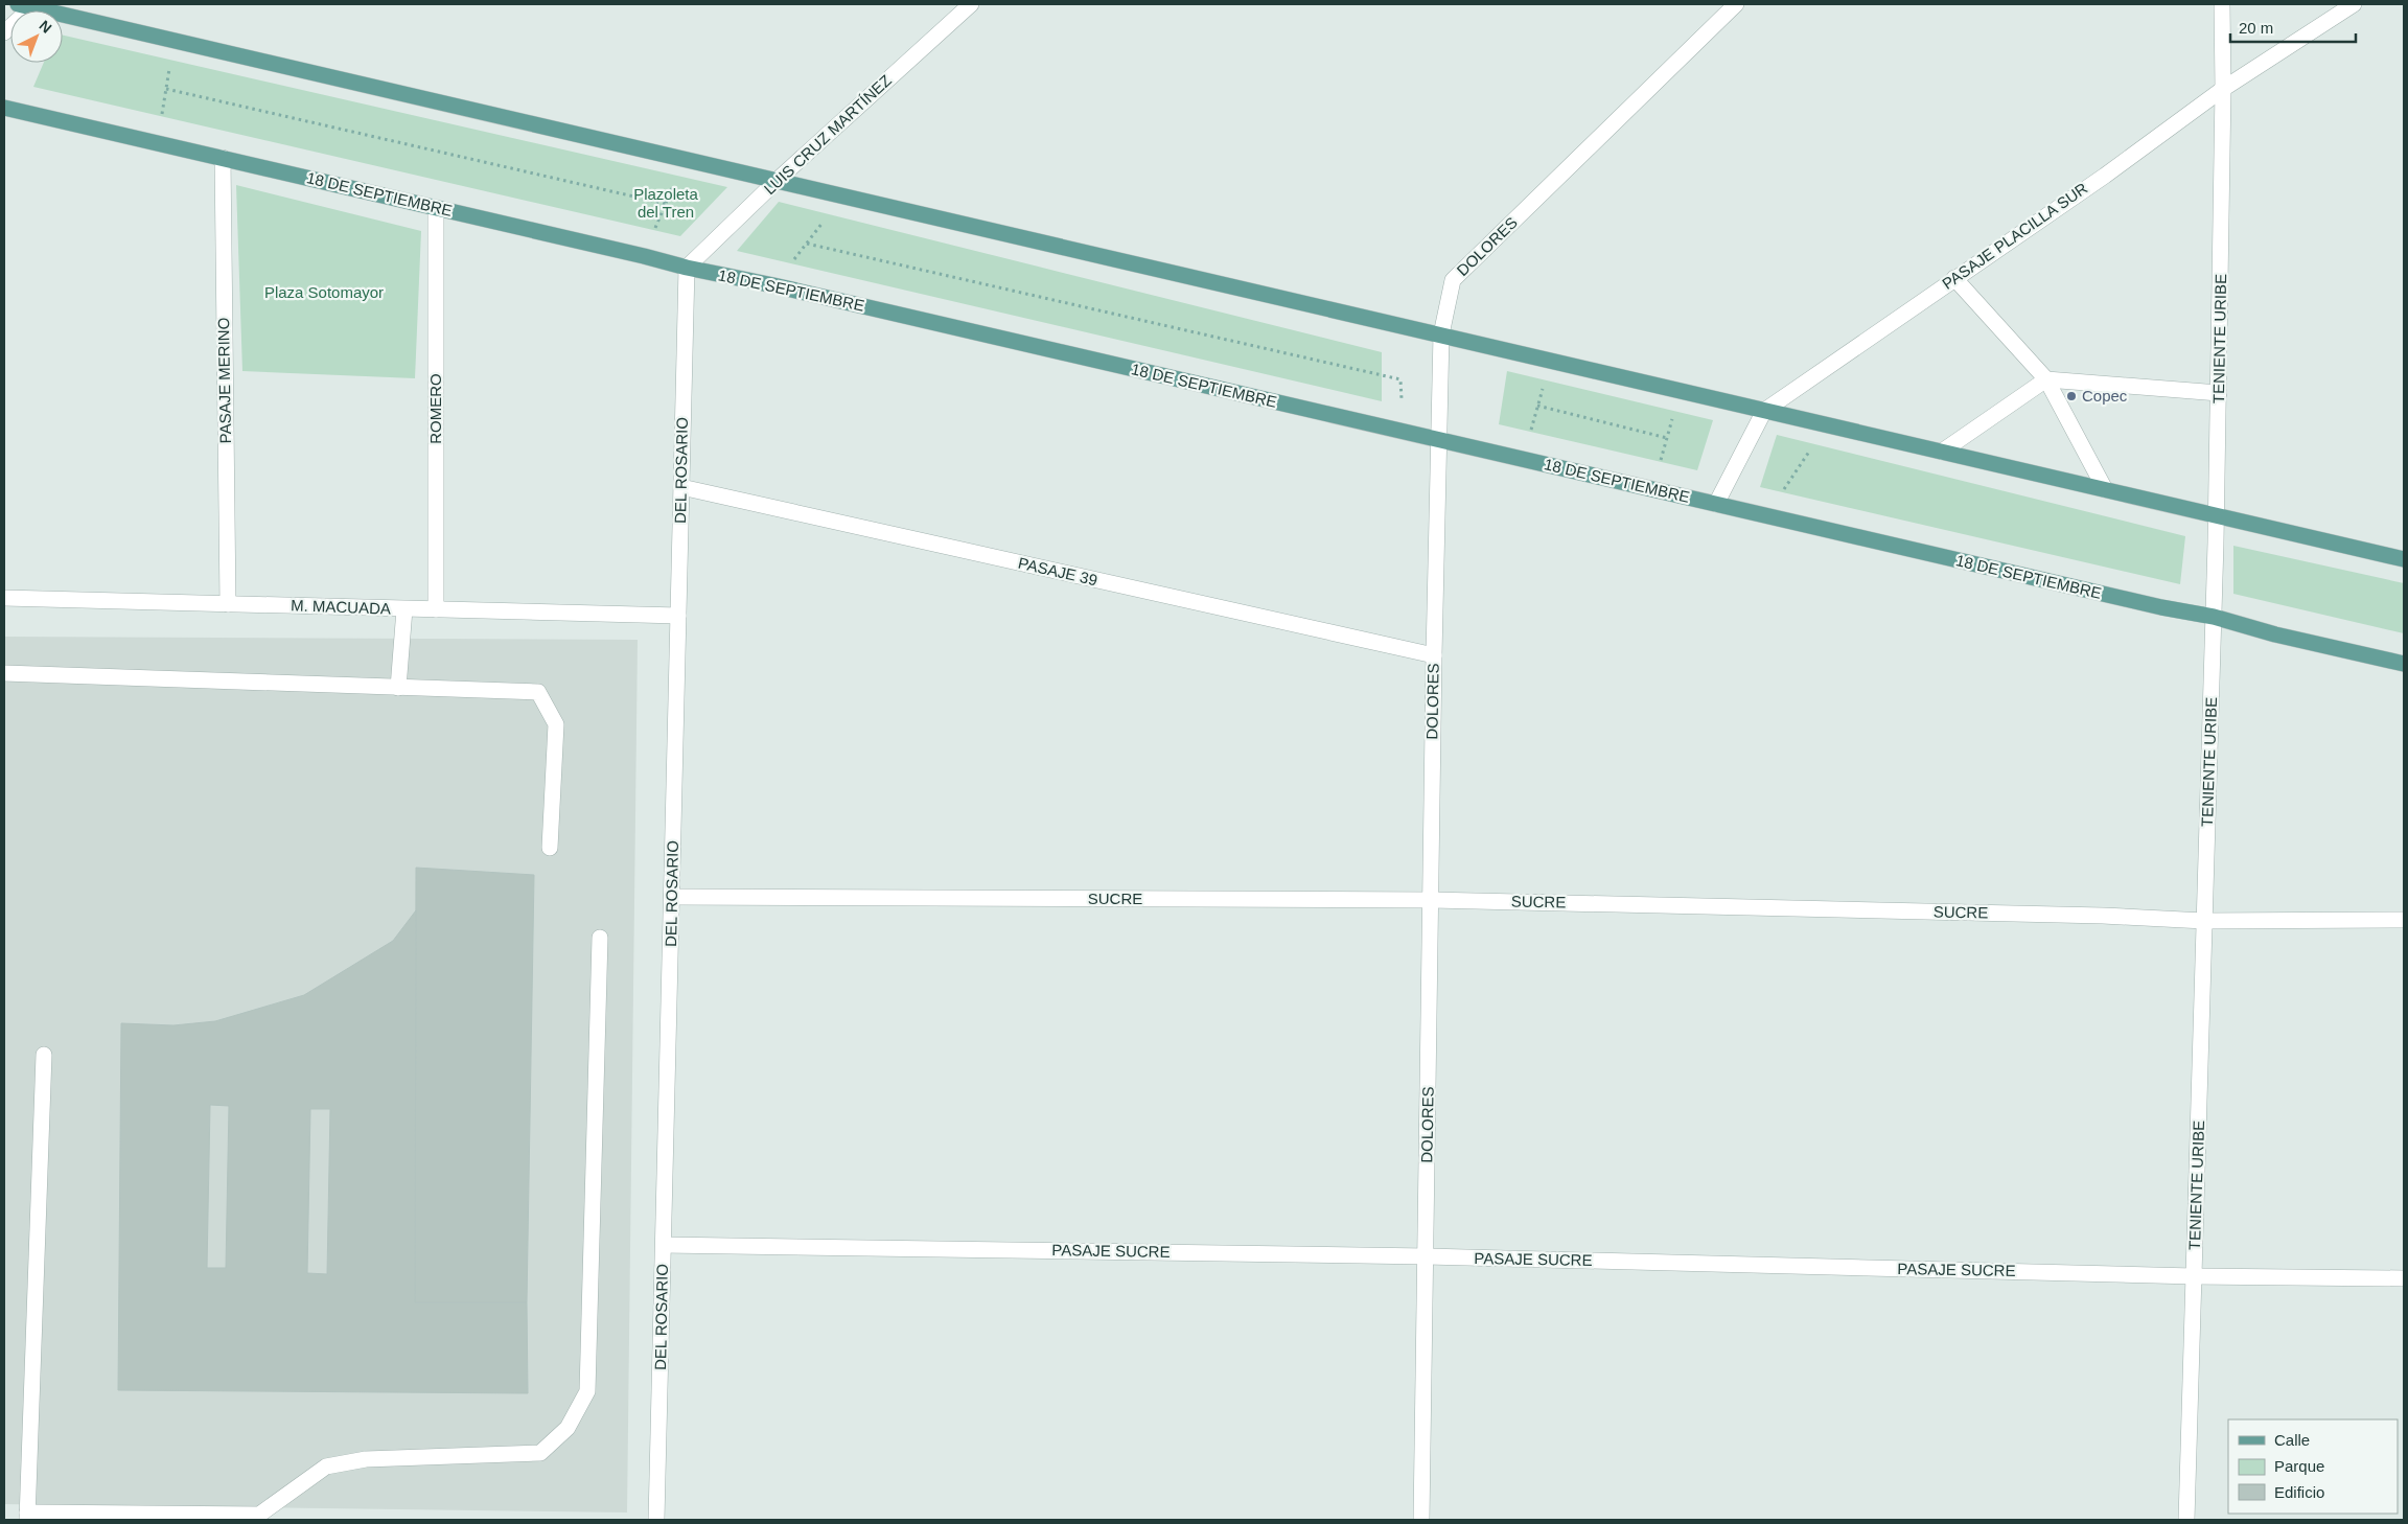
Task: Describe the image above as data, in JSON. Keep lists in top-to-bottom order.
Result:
{
  "streets": {
    "main road": ["18 DE SEPTIEMBRE"],
    "street": [
      "LUIS CRUZ MARTÍNEZ",
      "PASAJE PLACILLA SUR",
      "DOLORES",
      "TENIENTE URIBE",
      "PASAJE MERINO",
      "ROMERO",
      "DEL ROSARIO",
      "PASAJE 39",
      "M. MACUADA",
      "SUCRE",
      "PASAJE SUCRE"
    ]
  },
  "crossings": [
    ["LUIS CRUZ MARTÍNEZ", "18 DE SEPTIEMBRE"],
    ["LUIS CRUZ MARTÍNEZ", "DEL ROSARIO"],
    ["18 DE SEPTIEMBRE", "PASAJE PLACILLA SUR"],
    ["18 DE SEPTIEMBRE", "DOLORES"],
    ["18 DE SEPTIEMBRE", "TENIENTE URIBE"],
    ["18 DE SEPTIEMBRE", "PASAJE MERINO"],
    ["18 DE SEPTIEMBRE", "ROMERO"],
    ["18 DE SEPTIEMBRE", "DEL ROSARIO"],
    ["PASAJE PLACILLA SUR", "TENIENTE URIBE"],
    ["DOLORES", "PASAJE 39"],
    ["DOLORES", "SUCRE"],
    ["DOLORES", "PASAJE SUCRE"],
    ["TENIENTE URIBE", "SUCRE"],
    ["TENIENTE URIBE", "PASAJE SUCRE"],
    ["PASAJE MERINO", "M. MACUADA"],
    ["ROMERO", "M. MACUADA"],
    ["DEL ROSARIO", "PASAJE 39"],
    ["DEL ROSARIO", "M. MACUADA"],
    ["DEL ROSARIO", "SUCRE"],
    ["DEL ROSARIO", "PASAJE SUCRE"]
  ],
  "parks": ["Plazoleta del Tren", "Plaza Sotomayor"],
  "places": ["Copec"],
  "legend": ["Calle", "Parque", "Edificio"],
  "scale_bar": "20 m",
  "north": "top right"
}
